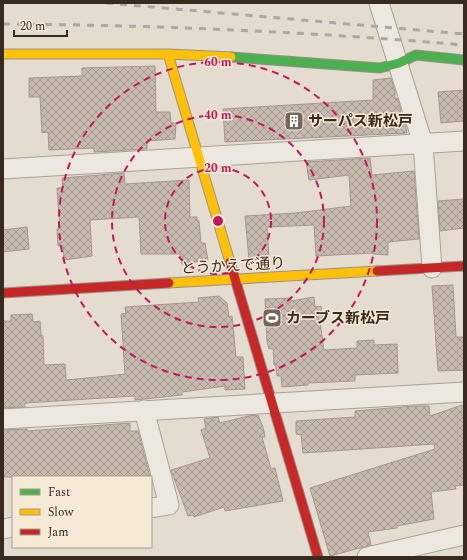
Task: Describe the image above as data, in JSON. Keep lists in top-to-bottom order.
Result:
{
  "streets": {
    "street": ["とうかえで通り"]
  },
  "places": {
    "building": ["サーパス新松戸"],
    "sports": ["カーブス新松戸"]
  },
  "legend": ["Fast", "Slow", "Jam"],
  "scale_bar": "20 m",
  "rings": ["60 m", "40 m", "20 m"]
}
